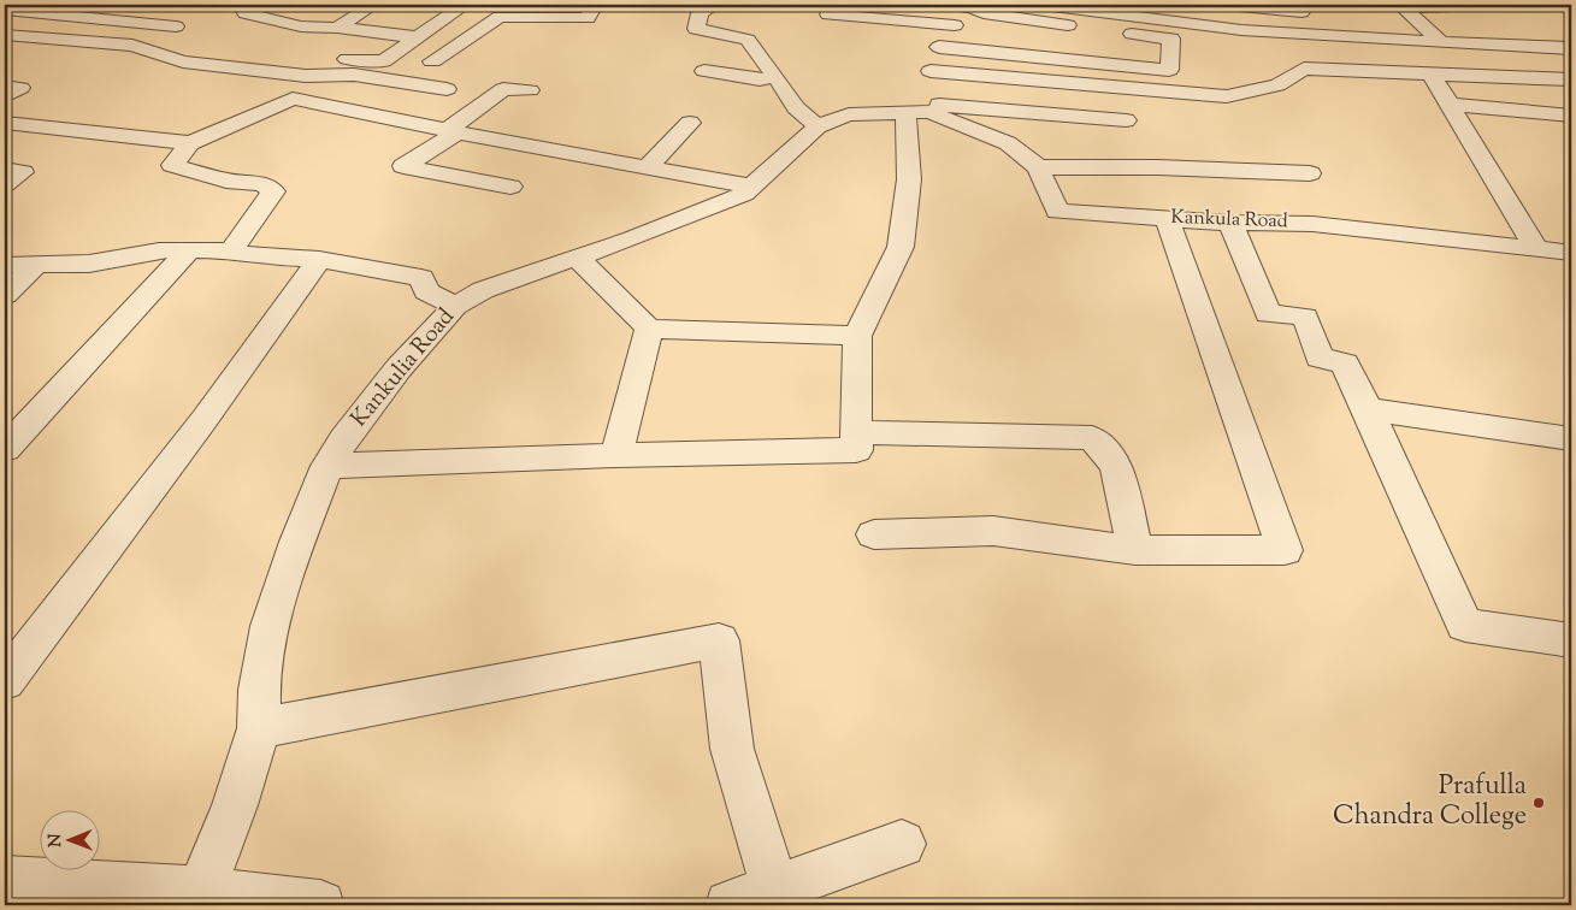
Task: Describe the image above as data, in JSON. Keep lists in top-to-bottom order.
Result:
{
  "streets": {
    "street": ["Kankula Road", "Kankulia Road"]
  },
  "crossings": [
    ["Kankula Road", "Kankulia Road"]
  ],
  "places": ["Prafulla Chandra College"],
  "north": "left"
}
